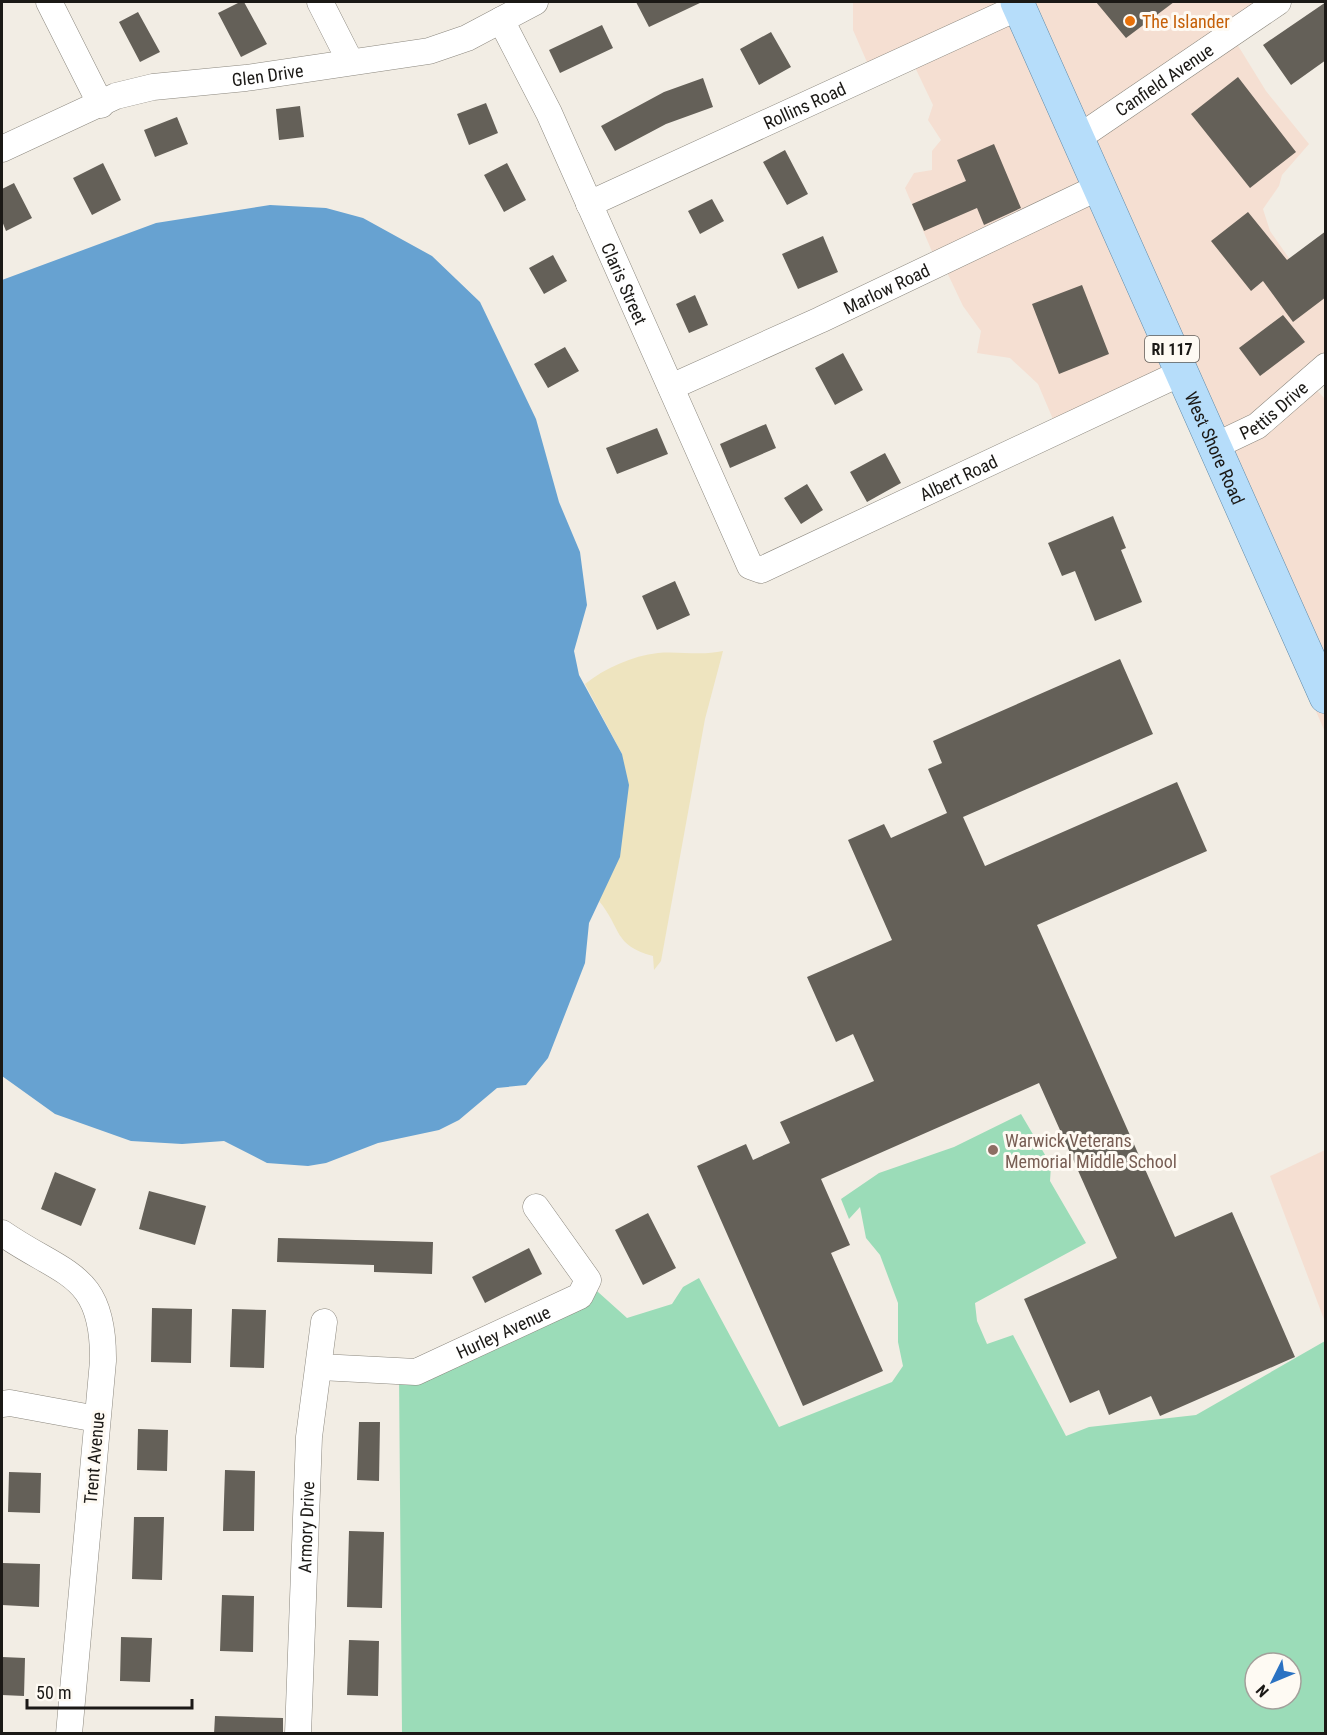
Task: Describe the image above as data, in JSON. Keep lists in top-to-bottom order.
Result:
{
  "streets": {
    "main road": ["RI 117", "West Shore Road"],
    "street": [
      "Glen Drive",
      "Canfield Avenue",
      "Rollins Road",
      "Claris Street",
      "Marlow Road",
      "Pettis Drive",
      "Albert Road",
      "Hurley Avenue",
      "Trent Avenue",
      "Armory Drive"
    ]
  },
  "crossings": [
    ["Glen Drive", "Claris Street"],
    ["Canfield Avenue", "West Shore Road"],
    ["Rollins Road", "Claris Street"],
    ["Rollins Road", "West Shore Road"],
    ["Claris Street", "Marlow Road"],
    ["Claris Street", "Albert Road"],
    ["Marlow Road", "West Shore Road"],
    ["Pettis Drive", "West Shore Road"],
    ["West Shore Road", "Albert Road"],
    ["Hurley Avenue", "Armory Drive"]
  ],
  "places": ["The Islander", "Warwick Veterans Memorial Middle School"],
  "scale_bar": "50 m",
  "north": "bottom left"
}
